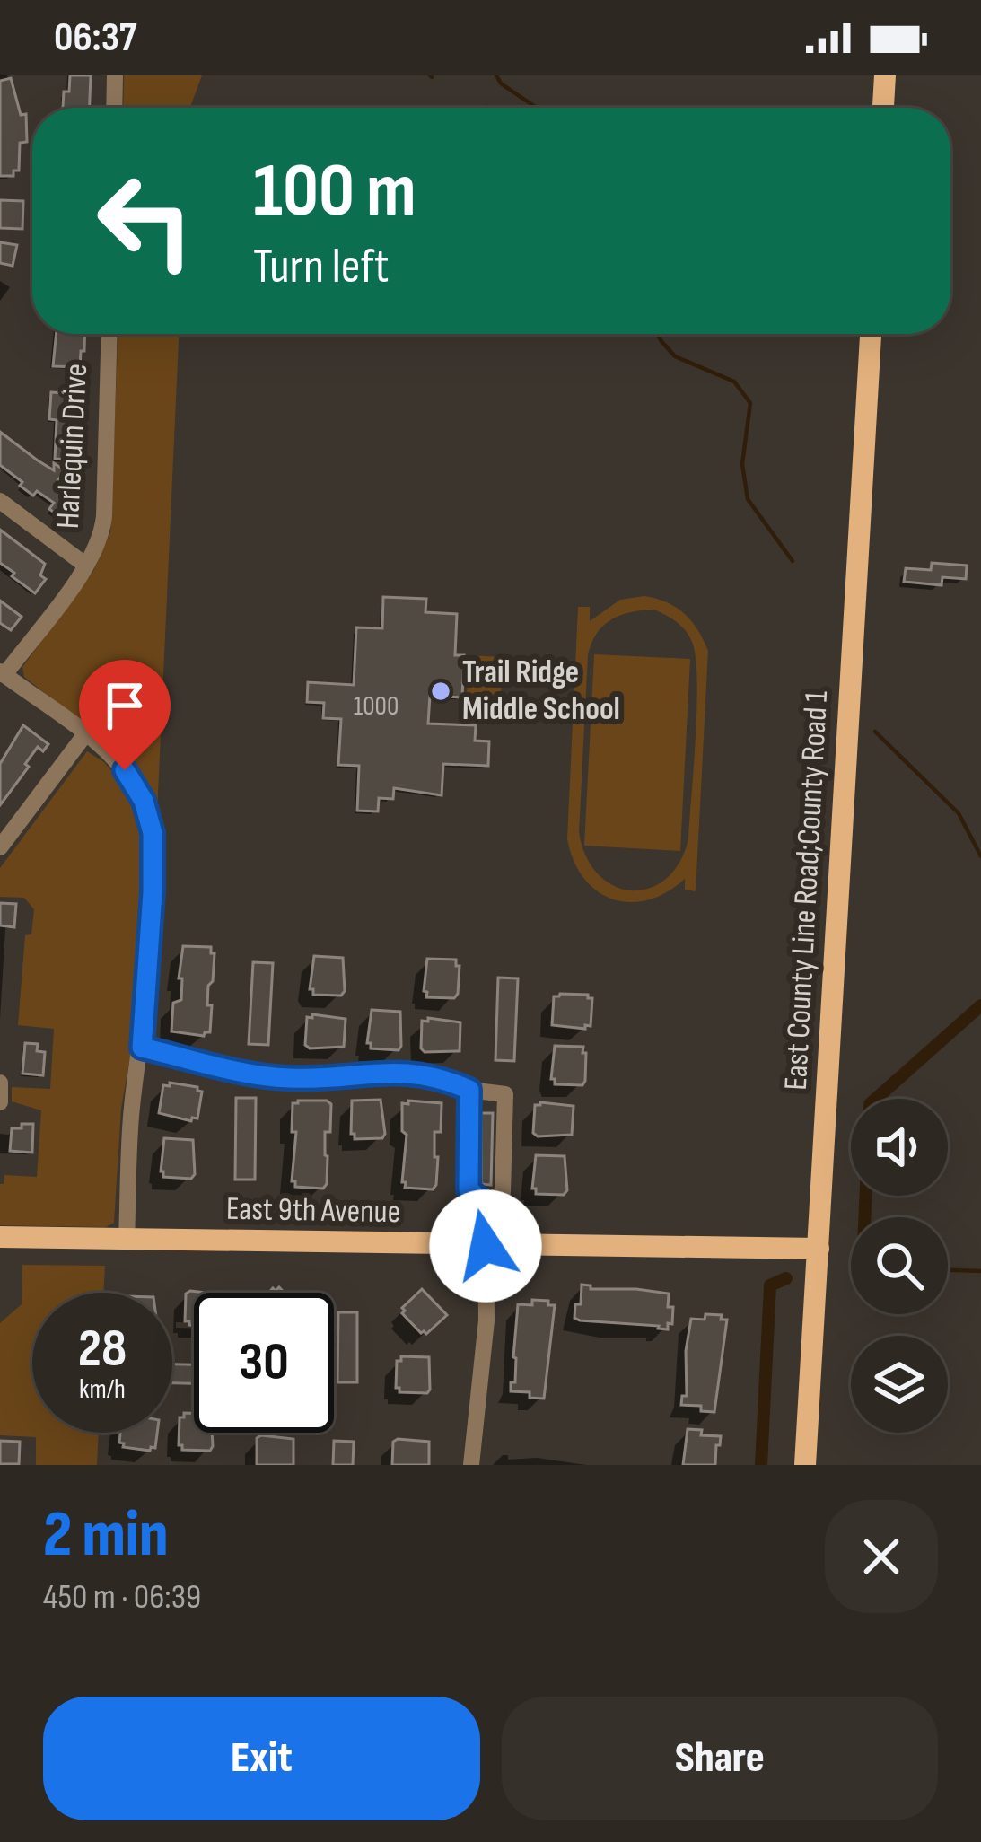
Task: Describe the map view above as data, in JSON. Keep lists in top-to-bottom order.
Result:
{
  "streets": {
    "main road": ["East County Line Road;County Road 1", "East 9th Avenue"],
    "street": ["Harlequin Drive"]
  },
  "crossings": [
    ["East County Line Road;County Road 1", "East 9th Avenue"]
  ],
  "places": ["Trail Ridge Middle School"],
  "house_numbers": ["1000"],
  "page": {
    "status": "06:37",
    "turn": ["100 m", "Turn left"],
    "speed": "28 km/h",
    "limit": "30",
    "heading": ["2 min", "450 m · 06:39"],
    "buttons": ["Exit", "Share"]
  }
}
